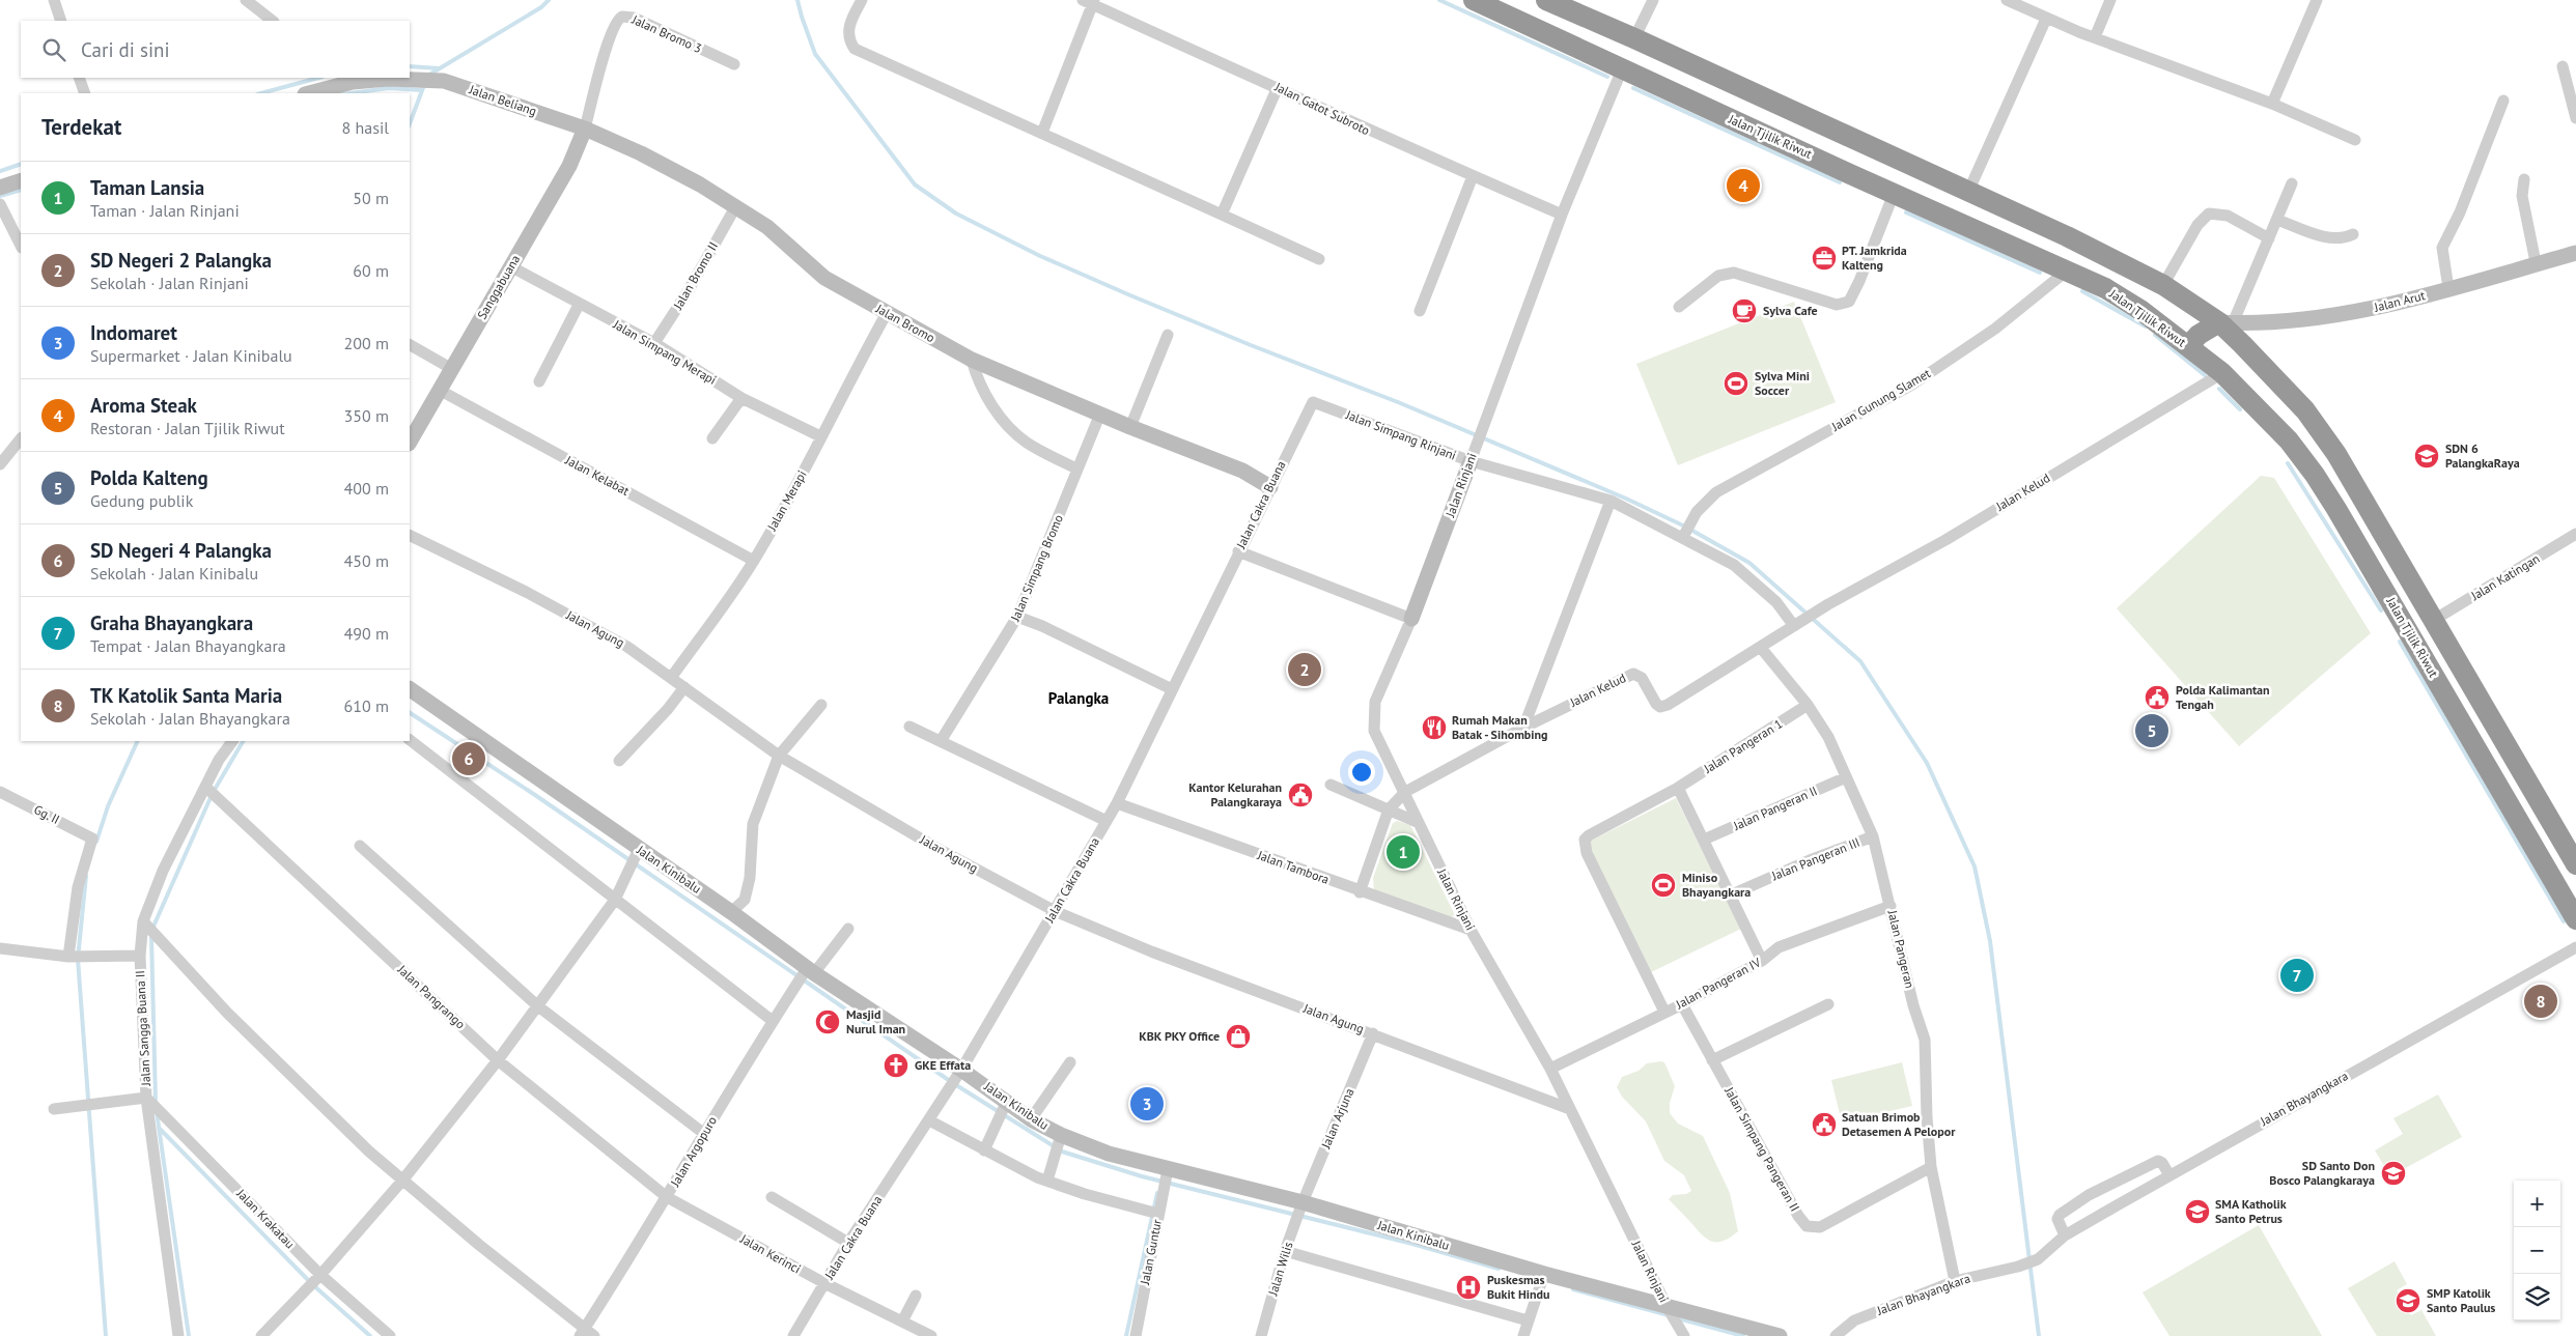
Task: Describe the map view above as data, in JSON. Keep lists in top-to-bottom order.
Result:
{
  "streets": {
    "highway": ["Jalan Tjilik Riwut"],
    "street": [
      "Jalan Bromo 3",
      "Jalan Beliang",
      "Jalan Gatot Subroto",
      "Jalan Bromo II",
      "Sanggabuana",
      "Jalan Arut",
      "Jalan Bromo",
      "Jalan Simpang Merapi",
      "Jalan Gunung Slamet",
      "Jalan Simpang Rinjani",
      "Jalan Kelabat",
      "Jalan Rinjani",
      "Jalan Kelud",
      "Jalan Merapi",
      "Jalan Cakra Buana",
      "Jalan Simpang Bromo",
      "Jalan Katingan",
      "Jalan Agung",
      "Jalan Pangeran 1",
      "Jalan Pangeran II",
      "Gg. II",
      "Jalan Pangeran III",
      "Jalan Tambora",
      "Jalan Kinibalu",
      "Jalan Pangeran",
      "Jalan Pangeran IV",
      "Jalan Pangrango",
      "Jalan Sangga Buana II",
      "Jalan Bhayangkara",
      "Jalan Arjuna",
      "Jalan Simpang Pangeran II",
      "Jalan Argopuro",
      "Jalan Krakatau",
      "Jalan Guntur",
      "Jalan Kerinci",
      "Jalan Wilis"
    ]
  },
  "crossings": [
    ["Jalan Bromo 3", "Sanggabuana"],
    ["Jalan Bromo 3", "Jalan Bromo"],
    ["Jalan Beliang", "Jalan Bromo"],
    ["Jalan Gatot Subroto", "Jalan Rinjani"],
    ["Jalan Tjilik Riwut", "Jalan Gunung Slamet"],
    ["Jalan Tjilik Riwut", "Jalan Kelud"],
    ["Jalan Bromo II", "Jalan Bromo"],
    ["Jalan Bromo II", "Jalan Simpang Merapi"],
    ["Sanggabuana", "Jalan Bromo"],
    ["Sanggabuana", "Jalan Simpang Merapi"],
    ["Sanggabuana", "Jalan Kelabat"],
    ["Jalan Bromo", "Jalan Merapi"],
    ["Jalan Bromo", "Jalan Cakra Buana"],
    ["Jalan Bromo", "Jalan Simpang Bromo"],
    ["Jalan Simpang Merapi", "Jalan Merapi"],
    ["Jalan Gunung Slamet", "Jalan Simpang Rinjani"],
    ["Jalan Simpang Rinjani", "Jalan Rinjani"],
    ["Jalan Simpang Rinjani", "Jalan Kelud"],
    ["Jalan Simpang Rinjani", "Jalan Cakra Buana"],
    ["Jalan Kelabat", "Jalan Merapi"],
    ["Jalan Rinjani", "Jalan Agung"],
    ["Jalan Rinjani", "Jalan Tambora"],
    ["Jalan Rinjani", "Jalan Kinibalu"],
    ["Jalan Rinjani", "Jalan Pangeran IV"],
    ["Jalan Kelud", "Jalan Pangeran"],
    ["Jalan Merapi", "Jalan Agung"],
    ["Jalan Cakra Buana", "Jalan Agung"],
    ["Jalan Cakra Buana", "Jalan Tambora"],
    ["Jalan Cakra Buana", "Jalan Kinibalu"],
    ["Jalan Cakra Buana", "Jalan Kerinci"],
    ["Jalan Agung", "Jalan Arjuna"],
    ["Jalan Pangeran 1", "Jalan Pangeran"],
    ["Jalan Pangeran 1", "Jalan Pangeran IV"],
    ["Jalan Pangeran II", "Jalan Pangeran"],
    ["Jalan Pangeran III", "Jalan Pangeran"],
    ["Jalan Kinibalu", "Jalan Arjuna"],
    ["Jalan Kinibalu", "Jalan Argopuro"],
    ["Jalan Kinibalu", "Jalan Guntur"],
    ["Jalan Kinibalu", "Jalan Wilis"],
    ["Jalan Pangeran", "Jalan Pangeran IV"],
    ["Jalan Pangeran", "Jalan Bhayangkara"],
    ["Jalan Pangeran", "Jalan Simpang Pangeran II"],
    ["Jalan Pangeran IV", "Jalan Simpang Pangeran II"],
    ["Jalan Pangrango", "Jalan Sangga Buana II"],
    ["Jalan Pangrango", "Jalan Argopuro"],
    ["Jalan Pangrango", "Jalan Kerinci"],
    ["Jalan Sangga Buana II", "Jalan Krakatau"],
    ["Jalan Arjuna", "Jalan Wilis"],
    ["Jalan Argopuro", "Jalan Kerinci"]
  ],
  "districts": ["Palangka"],
  "places": {
    "office": ["PT. Jamkrida Kalteng"],
    "cafe": ["Sylva Cafe"],
    "sports": ["Sylva Mini Soccer", "Miniso Bhayangkara"],
    "school or university": [
      "SDN 6 PalangkaRaya",
      "SD Santo Don Bosco Palangkaraya",
      "SMA Katholik Santo Petrus",
      "SMP Katolik Santo Paulus"
    ],
    "public building": ["Polda Kalimantan Tengah", "Kantor Kelurahan Palangkaraya", "Satuan Brimob Detasemen A Pelopor"],
    "restaurant": ["Rumah Makan Batak - Sihombing"],
    "mosque": ["Masjid Nurul Iman"],
    "shop": ["KBK PKY Office"],
    "church": ["GKE Effata"],
    "hospital": ["Puskesmas Bukit Hindu"]
  },
  "page": {
    "search": "Cari di sini",
    "heading": ["Terdekat", "8 hasil"],
    "list": [
      {
        "mark": "1",
        "name": "Taman Lansia",
        "note": "Taman · Jalan Rinjani",
        "value": "50 m"
      },
      {
        "mark": "2",
        "name": "SD Negeri 2 Palangka",
        "note": "Sekolah · Jalan Rinjani",
        "value": "60 m"
      },
      {
        "mark": "3",
        "name": "Indomaret",
        "note": "Supermarket · Jalan Kinibalu",
        "value": "200 m"
      },
      {
        "mark": "4",
        "name": "Aroma Steak",
        "note": "Restoran · Jalan Tjilik Riwut",
        "value": "350 m"
      },
      {
        "mark": "5",
        "name": "Polda Kalteng",
        "note": "Gedung publik",
        "value": "400 m"
      },
      {
        "mark": "6",
        "name": "SD Negeri 4 Palangka",
        "note": "Sekolah · Jalan Kinibalu",
        "value": "450 m"
      },
      {
        "mark": "7",
        "name": "Graha Bhayangkara",
        "note": "Tempat · Jalan Bhayangkara",
        "value": "490 m"
      },
      {
        "mark": "8",
        "name": "TK Katolik Santa Maria",
        "note": "Sekolah · Jalan Bhayangkara",
        "value": "610 m"
      }
    ],
    "pins": [
      "4",
      "2",
      "5",
      "6",
      "1",
      "7",
      "8",
      "3"
    ],
    "map_buttons": ["+", "−"]
  }
}
